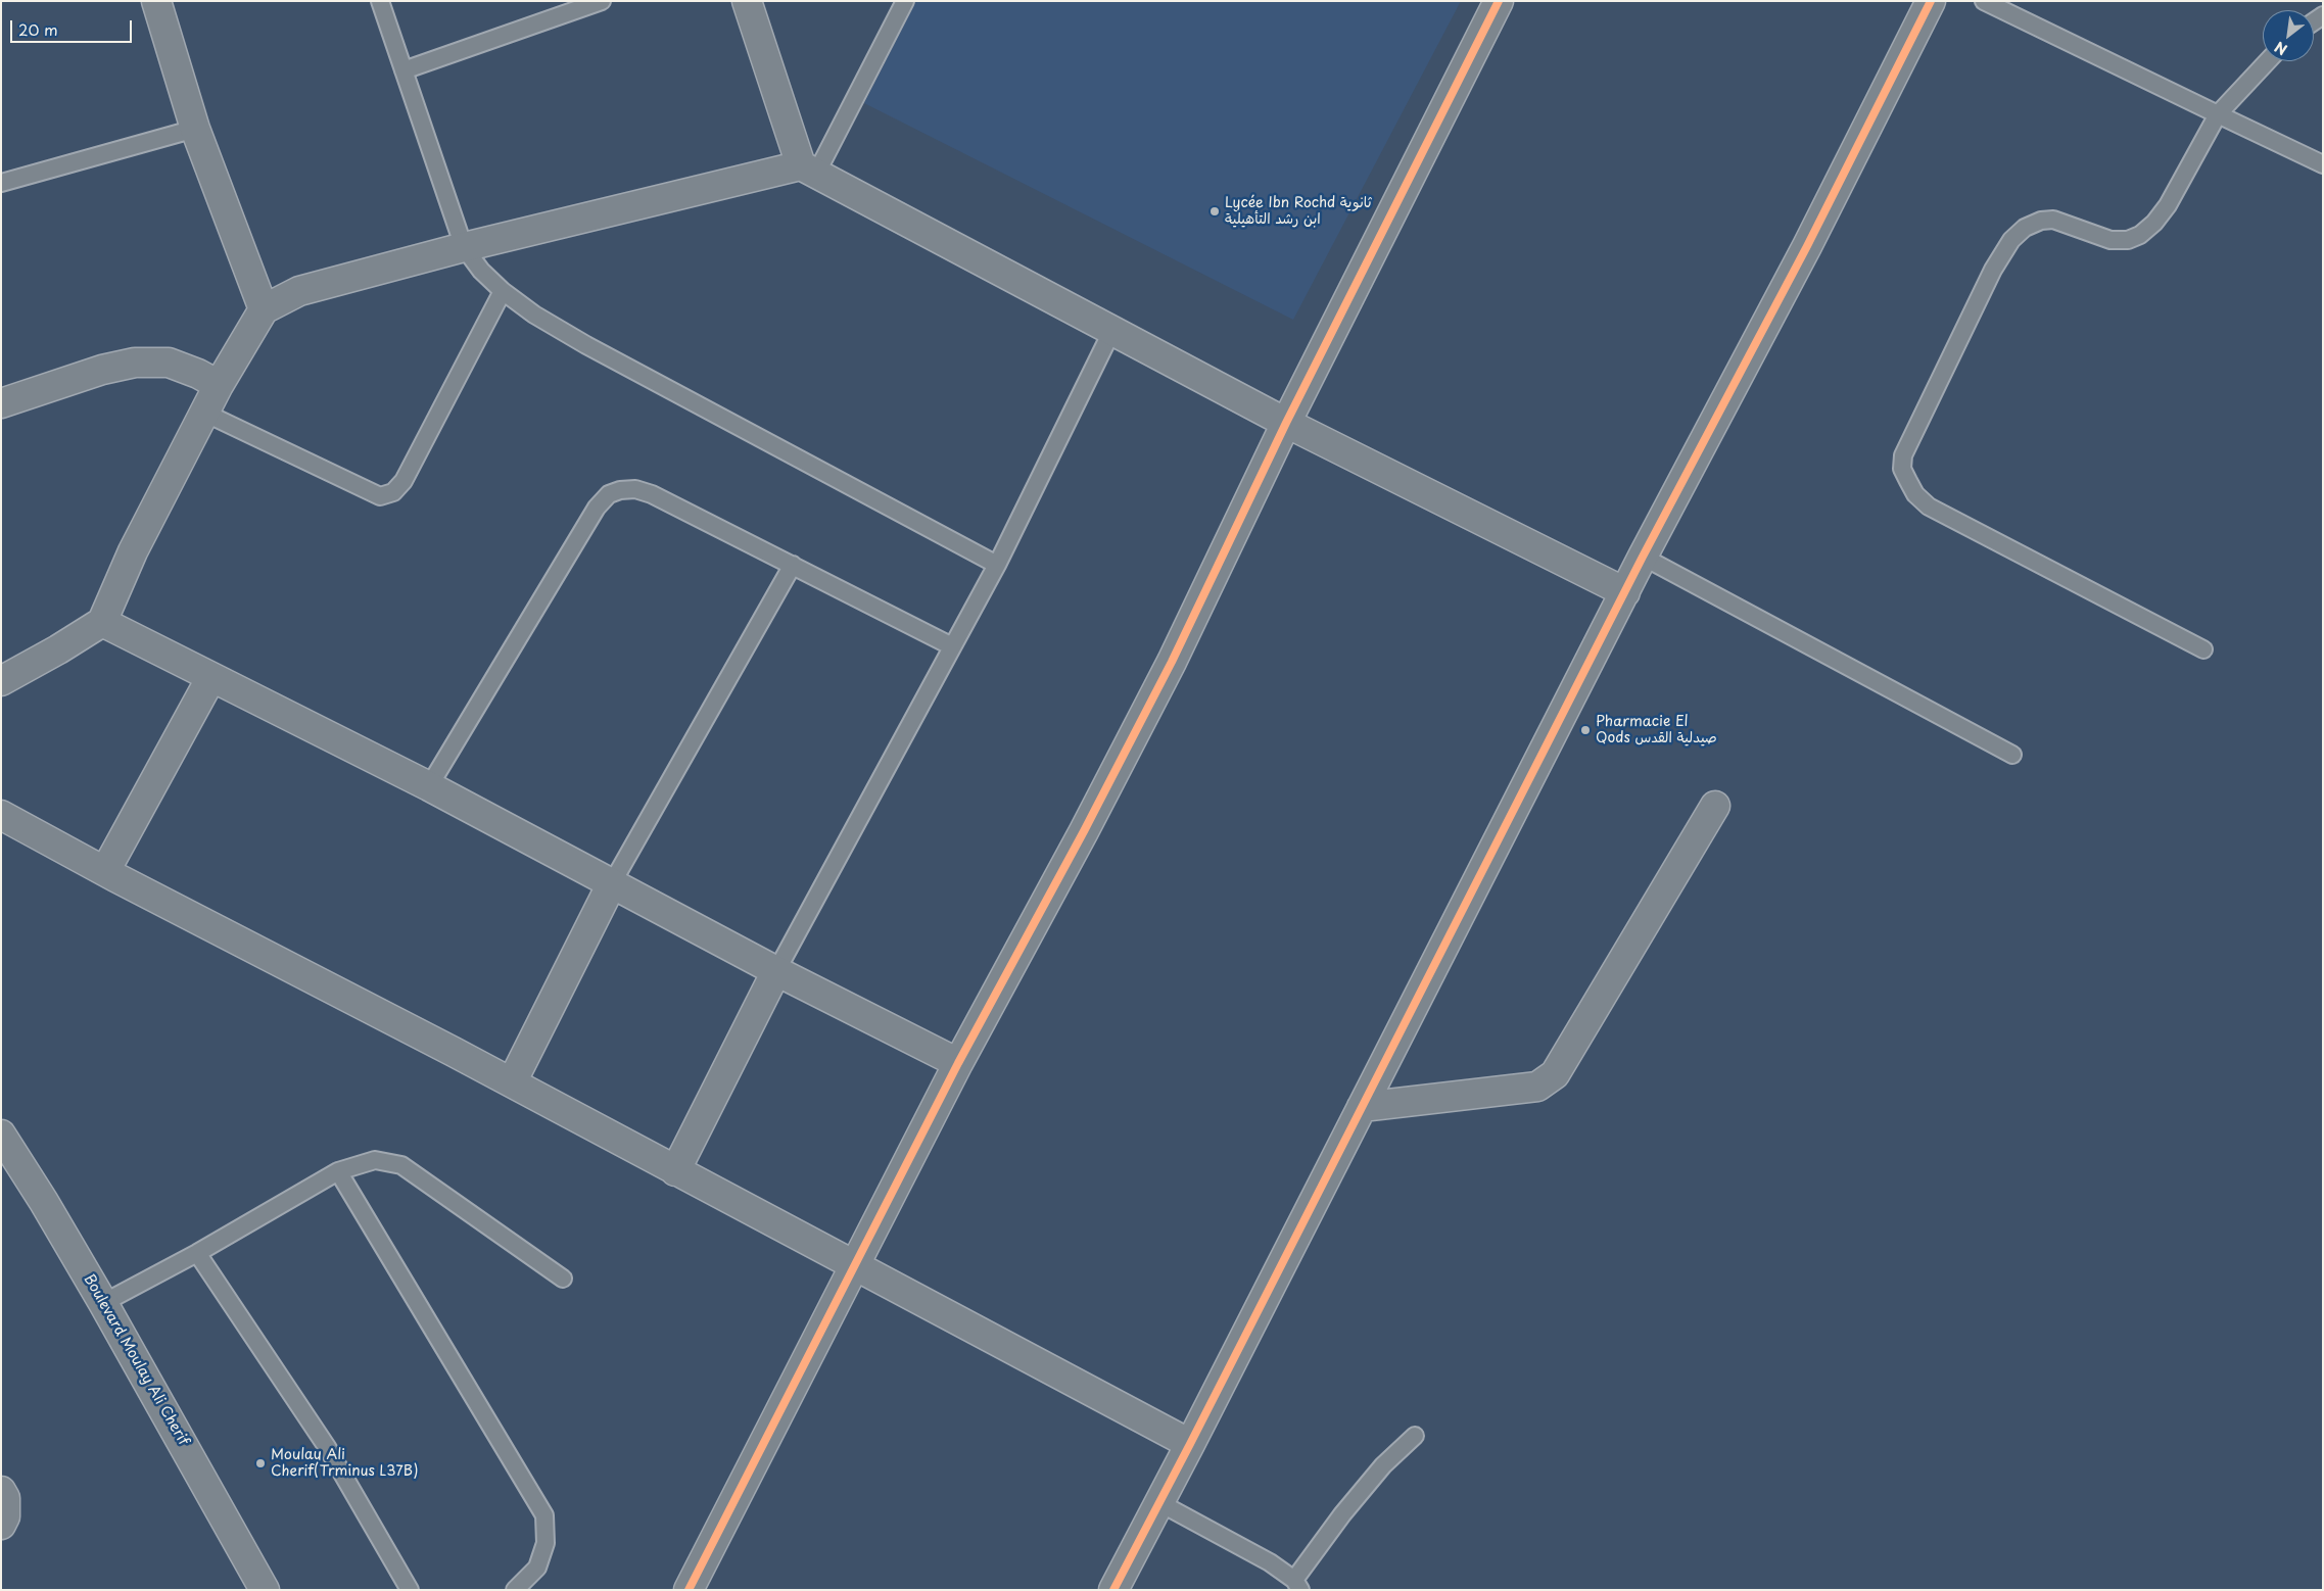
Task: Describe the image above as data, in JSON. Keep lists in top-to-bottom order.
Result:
{
  "streets": {
    "street": ["Boulevard Moulay Ali Cherif"]
  },
  "places": ["Lycée Ibn Rochd ثانوية ابن رشد التأهيلية", "Pharmacie El Qods صيدلية القدس", "Moulay Ali Cherif(Trminus L37B)"],
  "scale_bar": "20 m",
  "north": "bottom left"
}
